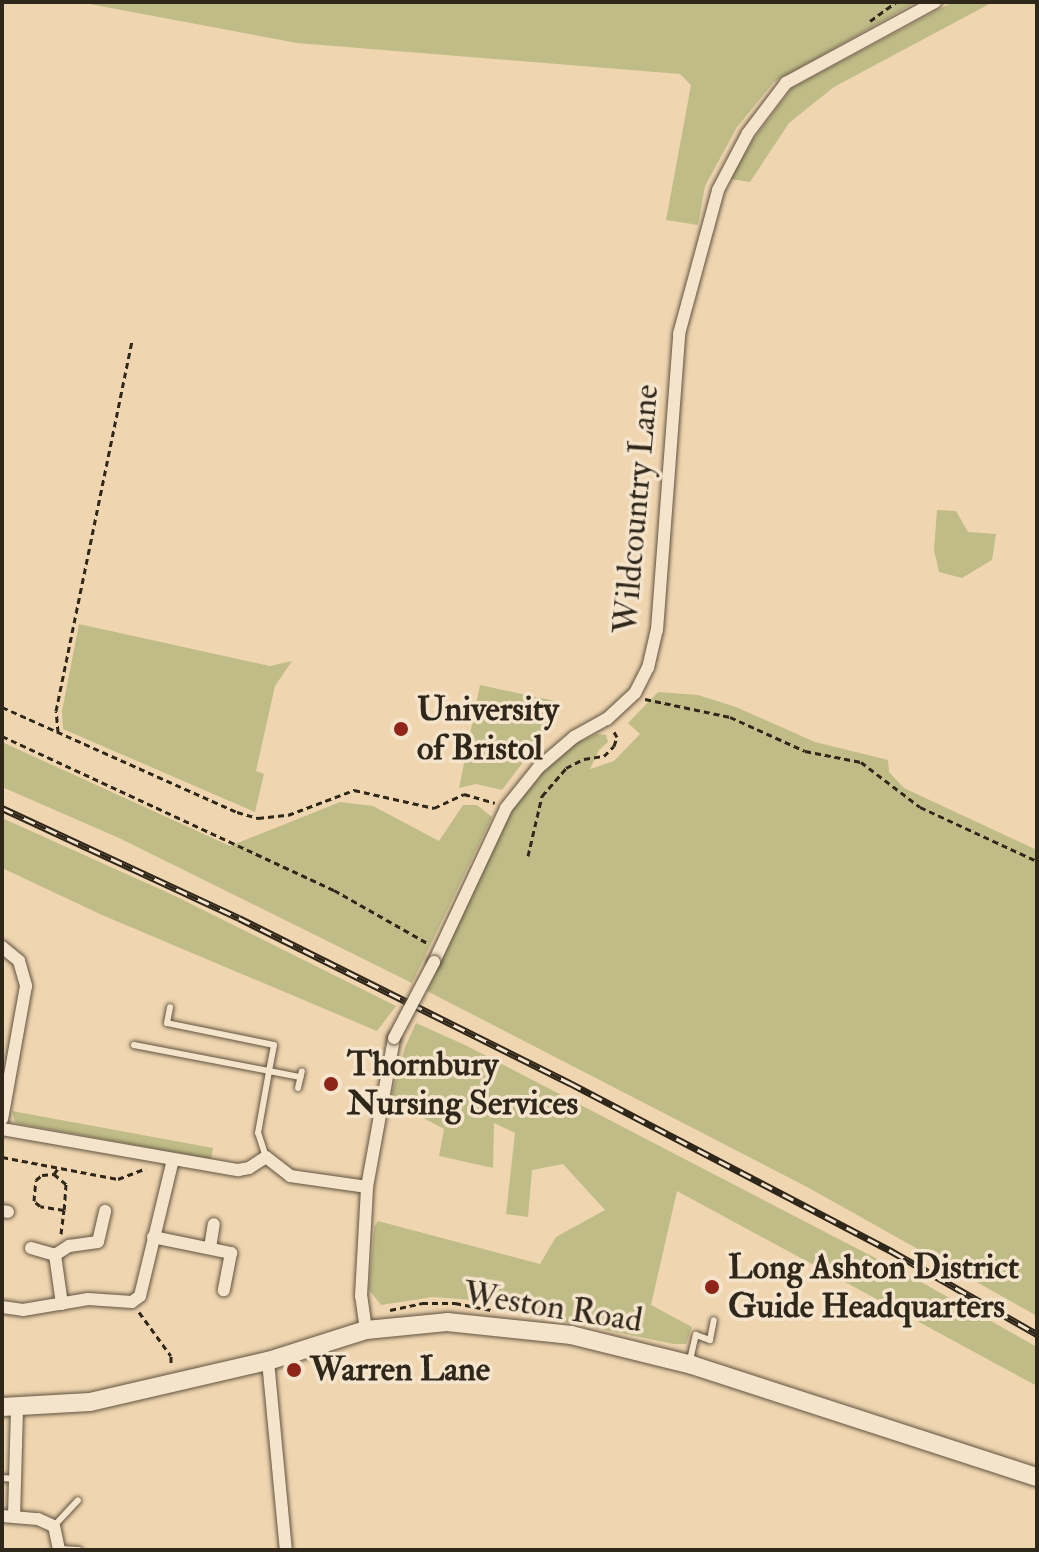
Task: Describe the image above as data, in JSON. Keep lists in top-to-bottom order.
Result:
{
  "streets": {
    "street": ["Wildcountry Lane", "Weston Road"]
  },
  "crossings": [
    ["Wildcountry Lane", "Weston Road"]
  ],
  "places": [
    "University of Bristol",
    "Thornbury Nursing Services",
    "Long Ashton District Guide Headquarters",
    "Warren Lane"
  ]
}
